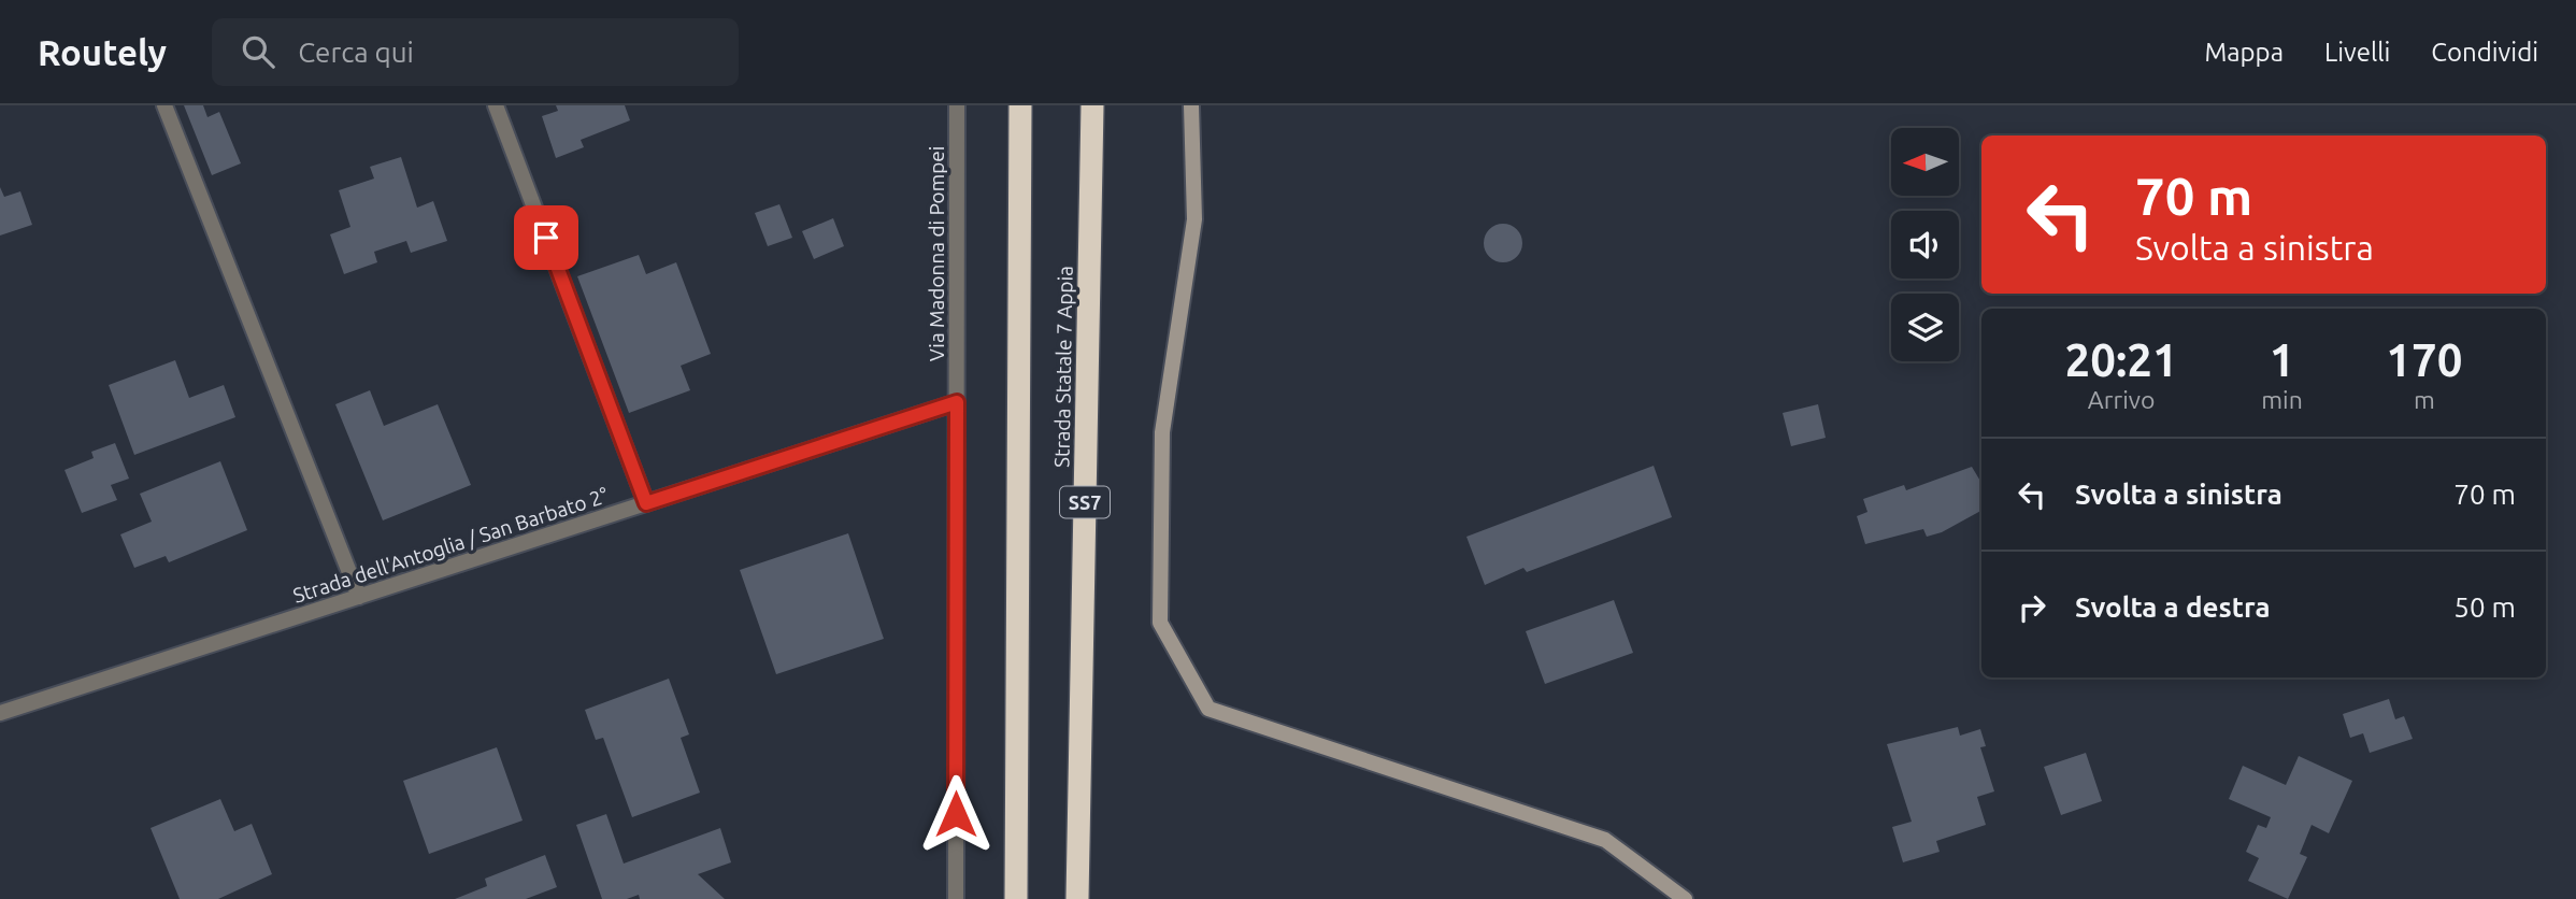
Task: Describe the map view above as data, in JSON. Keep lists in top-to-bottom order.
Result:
{
  "streets": {
    "highway": ["Strada Statale 7 Appia", "SS7"],
    "street": ["Via Madonna di Pompei", "Strada dell'Antoglia / San Barbato 2°"]
  },
  "crossings": [
    ["Via Madonna di Pompei", "Strada dell'Antoglia / San Barbato 2°"]
  ],
  "north": "left",
  "page": {
    "header": "Routely",
    "search": "Cerca qui",
    "nav": ["Mappa", "Livelli", "Condividi"],
    "turn": ["70 m", "Svolta a sinistra"],
    "eta": [
      "20:21",
      "Arrivo",
      "1",
      "min",
      "170",
      "m"
    ],
    "list": [
      {
        "name": "Svolta a sinistra",
        "value": "70 m"
      },
      {
        "name": "Svolta a destra",
        "value": "50 m"
      }
    ]
  }
}
